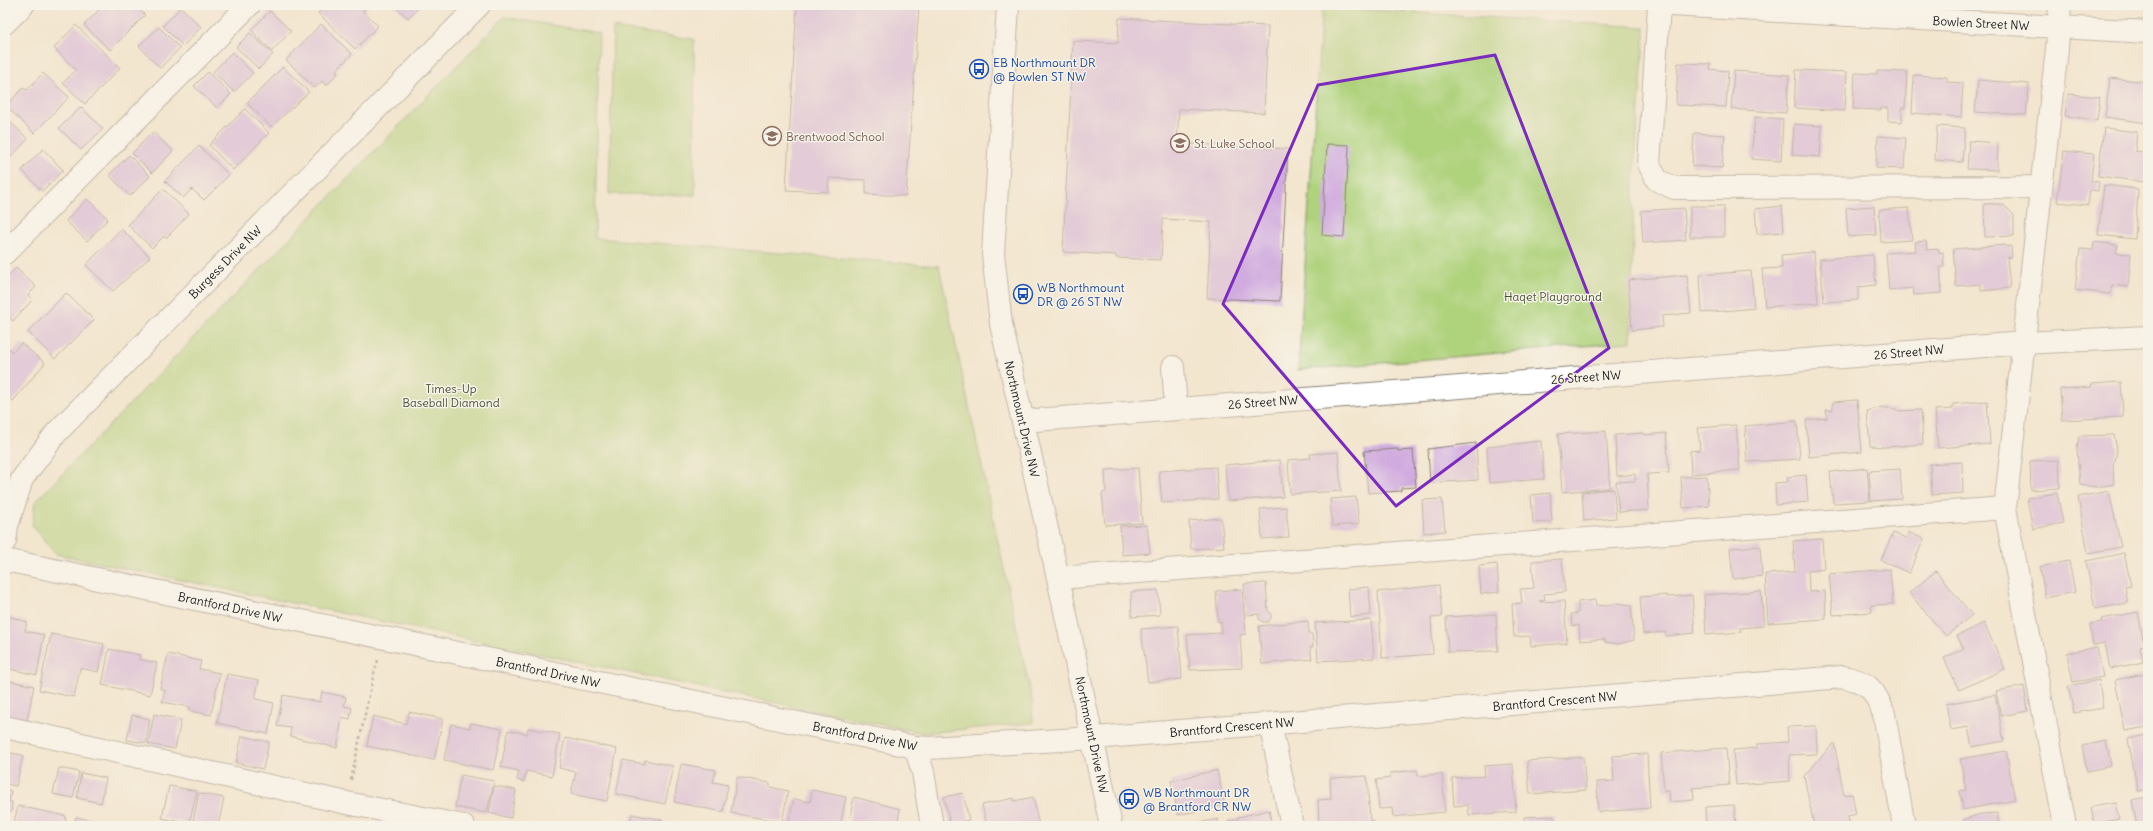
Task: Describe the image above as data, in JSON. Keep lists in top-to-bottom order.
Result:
{
  "streets": {
    "street": [
      "Bowlen Street NW",
      "Burgess Drive NW",
      "26 Street NW",
      "Northmount Drive NW",
      "Brantford Drive NW",
      "Brantford Crescent NW"
    ]
  },
  "crossings": [
    ["26 Street NW", "Northmount Drive NW"],
    ["Northmount Drive NW", "Brantford Drive NW"],
    ["Northmount Drive NW", "Brantford Crescent NW"],
    ["Brantford Drive NW", "Brantford Crescent NW"]
  ],
  "parks": ["Haqet Playground", "Times-Up Baseball Diamond"],
  "places": {
    "bus stop": ["EB Northmount DR @ Bowlen ST NW", "WB Northmount DR @ 26 ST NW", "WB Northmount DR @ Brantford CR NW"],
    "school or university": ["Brentwood School", "St. Luke School"]
  }
}
